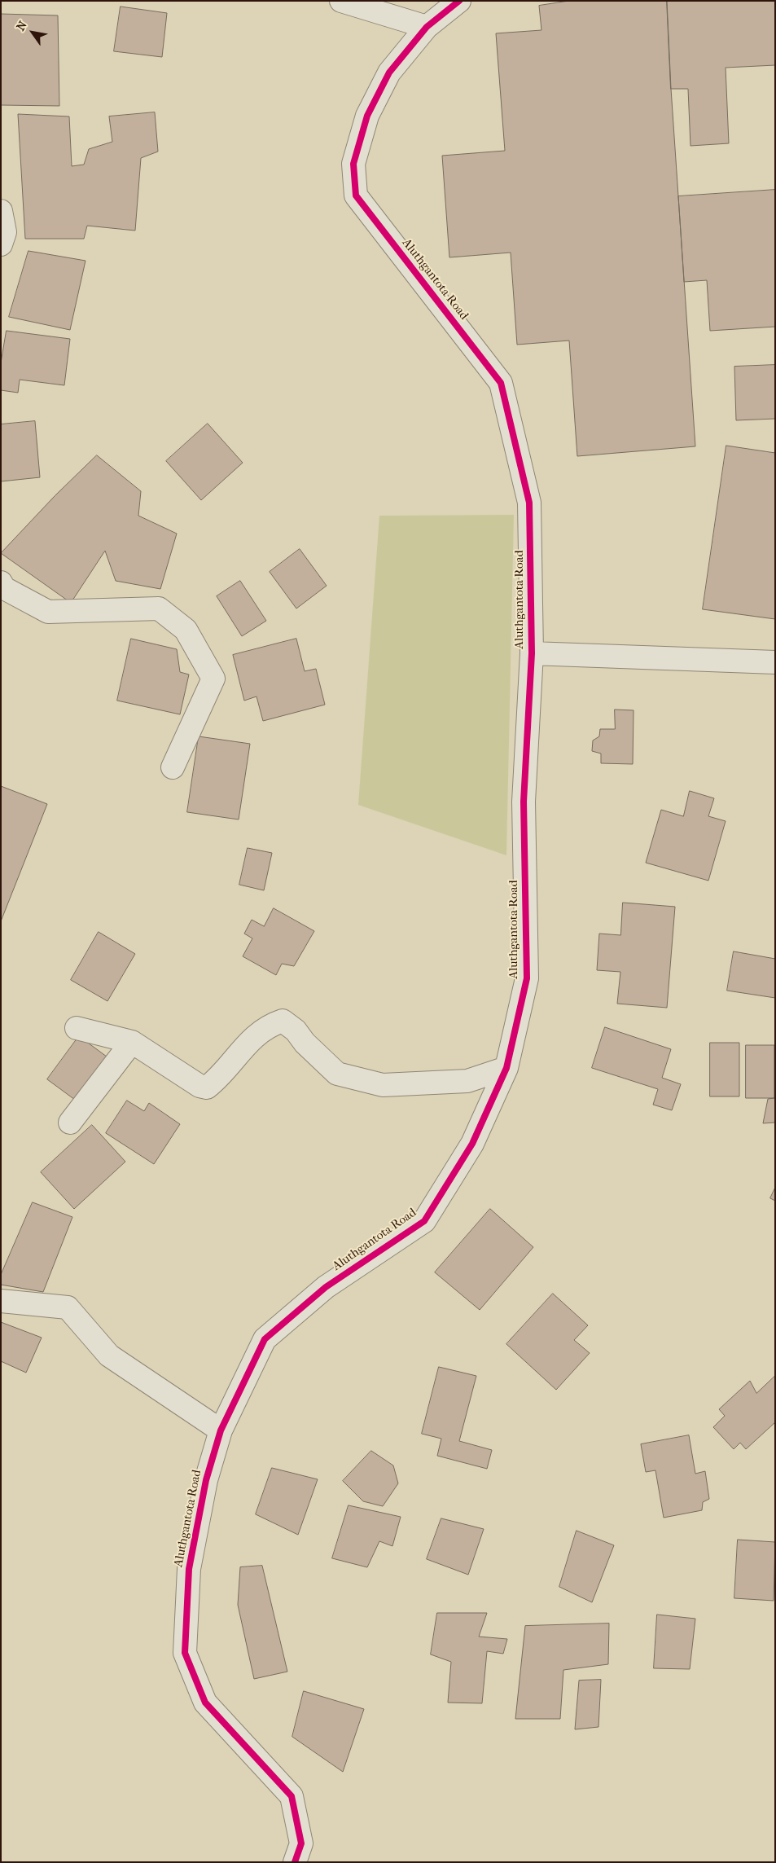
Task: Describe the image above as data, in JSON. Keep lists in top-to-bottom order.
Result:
{
  "streets": {
    "street": ["Aluthgantota Road"]
  },
  "north": "top left"
}
